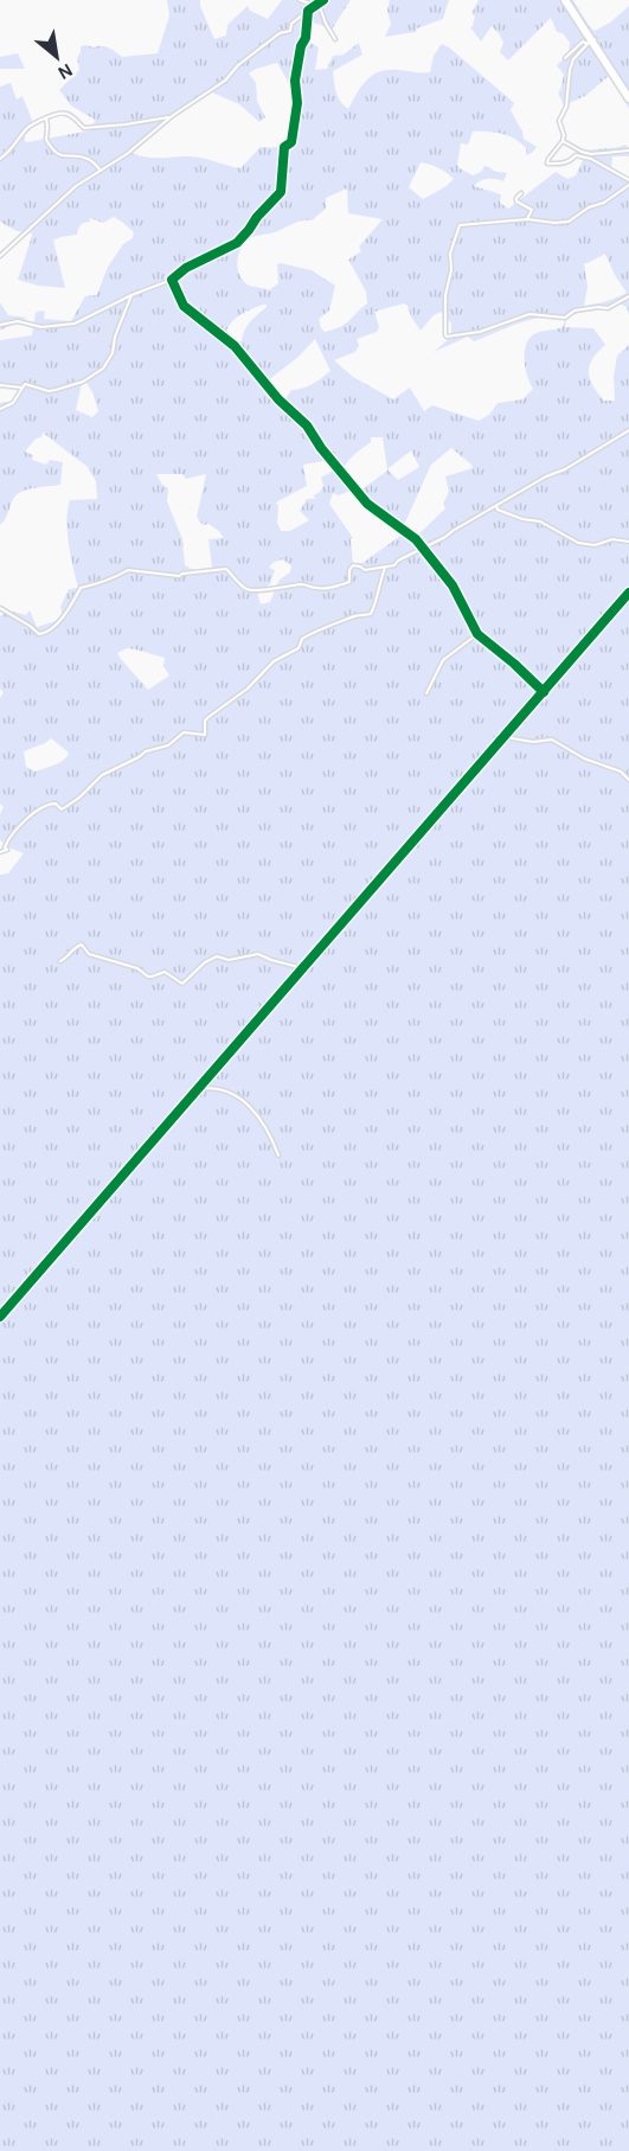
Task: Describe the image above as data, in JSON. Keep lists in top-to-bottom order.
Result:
{
  "north": "bottom right"
}
